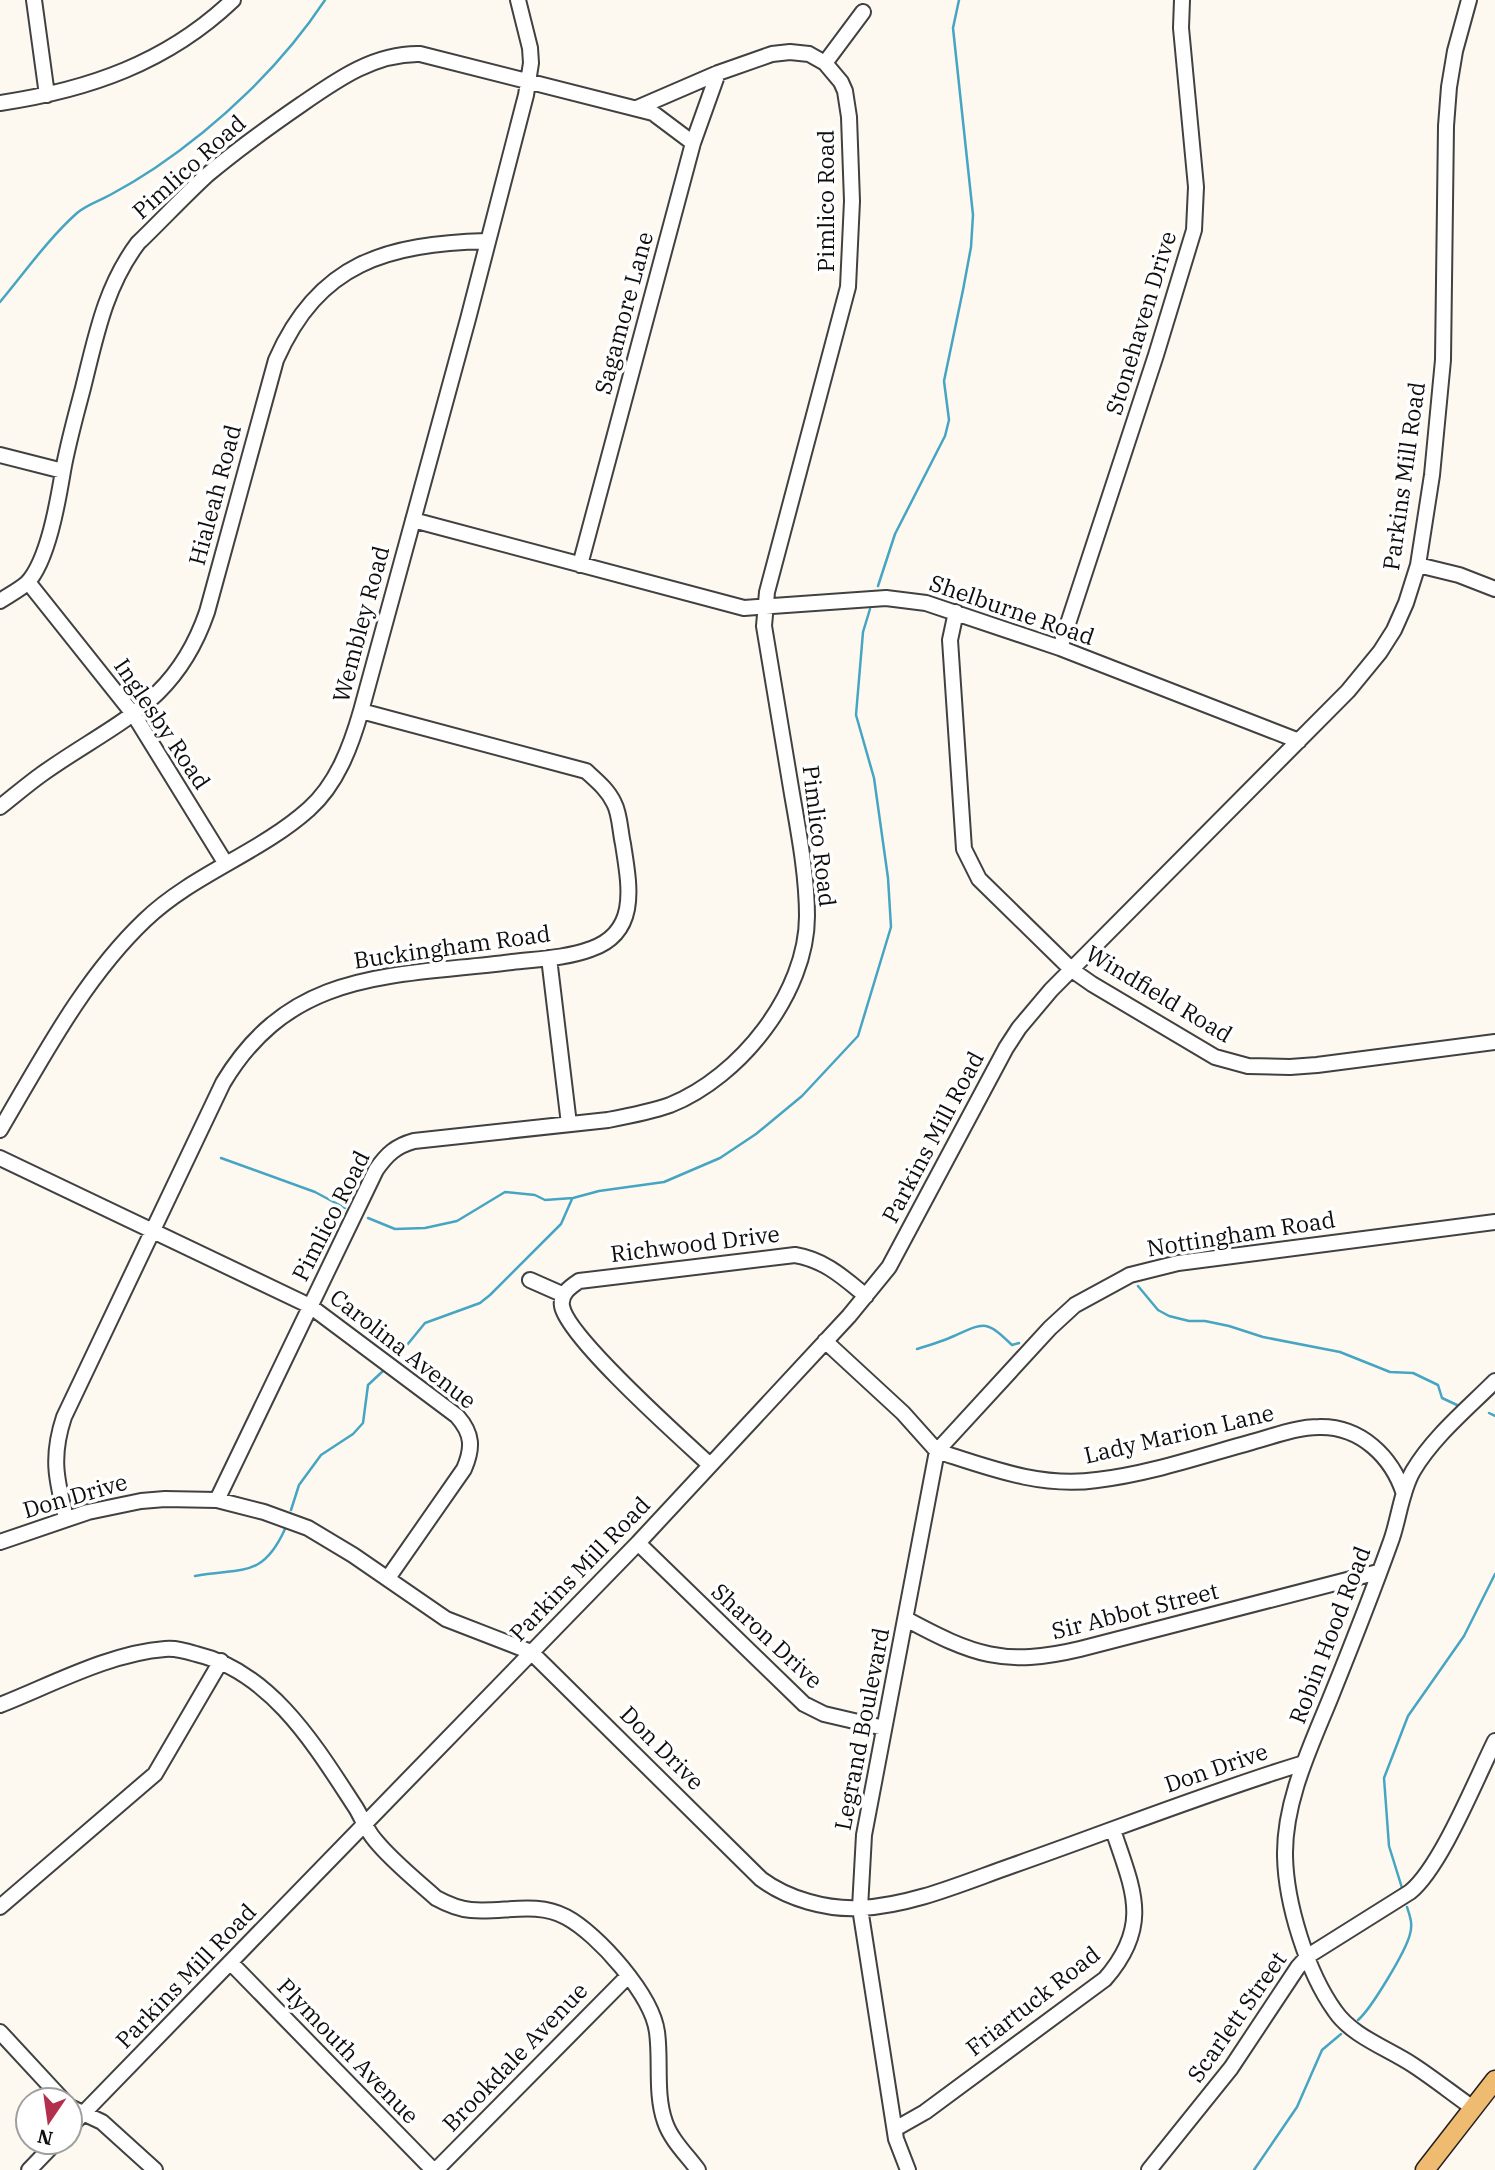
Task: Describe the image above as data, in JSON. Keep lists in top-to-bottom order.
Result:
{
  "streets": {
    "street": [
      "Pimlico Road",
      "Sagamore Lane",
      "Stonehaven Drive",
      "Parkins Mill Road",
      "Hialeah Road",
      "Shelburne Road",
      "Wembley Road",
      "Inglesby Road",
      "Buckingham Road",
      "Windfield Road",
      "Nottingham Road",
      "Richwood Drive",
      "Carolina Avenue",
      "Lady Marion Lane",
      "Don Drive",
      "Sir Abbot Street",
      "Robin Hood Road",
      "Sharon Drive",
      "Legrand Boulevard",
      "Friartuck Road",
      "Scarlett Street",
      "Plymouth Avenue",
      "Brookdale Avenue"
    ]
  },
  "crossings": [
    ["Pimlico Road", "Sagamore Lane"],
    ["Pimlico Road", "Shelburne Road"],
    ["Pimlico Road", "Wembley Road"],
    ["Pimlico Road", "Inglesby Road"],
    ["Pimlico Road", "Carolina Avenue"],
    ["Pimlico Road", "Don Drive"],
    ["Sagamore Lane", "Shelburne Road"],
    ["Stonehaven Drive", "Shelburne Road"],
    ["Parkins Mill Road", "Shelburne Road"],
    ["Parkins Mill Road", "Windfield Road"],
    ["Parkins Mill Road", "Richwood Drive"],
    ["Parkins Mill Road", "Don Drive"],
    ["Parkins Mill Road", "Sharon Drive"],
    ["Parkins Mill Road", "Plymouth Avenue"],
    ["Hialeah Road", "Wembley Road"],
    ["Hialeah Road", "Inglesby Road"],
    ["Shelburne Road", "Wembley Road"],
    ["Shelburne Road", "Windfield Road"],
    ["Wembley Road", "Inglesby Road"],
    ["Wembley Road", "Buckingham Road"],
    ["Buckingham Road", "Carolina Avenue"],
    ["Buckingham Road", "Don Drive"],
    ["Nottingham Road", "Lady Marion Lane"],
    ["Nottingham Road", "Legrand Boulevard"],
    ["Carolina Avenue", "Don Drive"],
    ["Lady Marion Lane", "Robin Hood Road"],
    ["Lady Marion Lane", "Legrand Boulevard"],
    ["Don Drive", "Robin Hood Road"],
    ["Don Drive", "Legrand Boulevard"],
    ["Don Drive", "Friartuck Road"],
    ["Sir Abbot Street", "Robin Hood Road"],
    ["Sir Abbot Street", "Legrand Boulevard"],
    ["Robin Hood Road", "Scarlett Street"],
    ["Sharon Drive", "Legrand Boulevard"],
    ["Legrand Boulevard", "Friartuck Road"],
    ["Plymouth Avenue", "Brookdale Avenue"]
  ],
  "north": "bottom"
}
